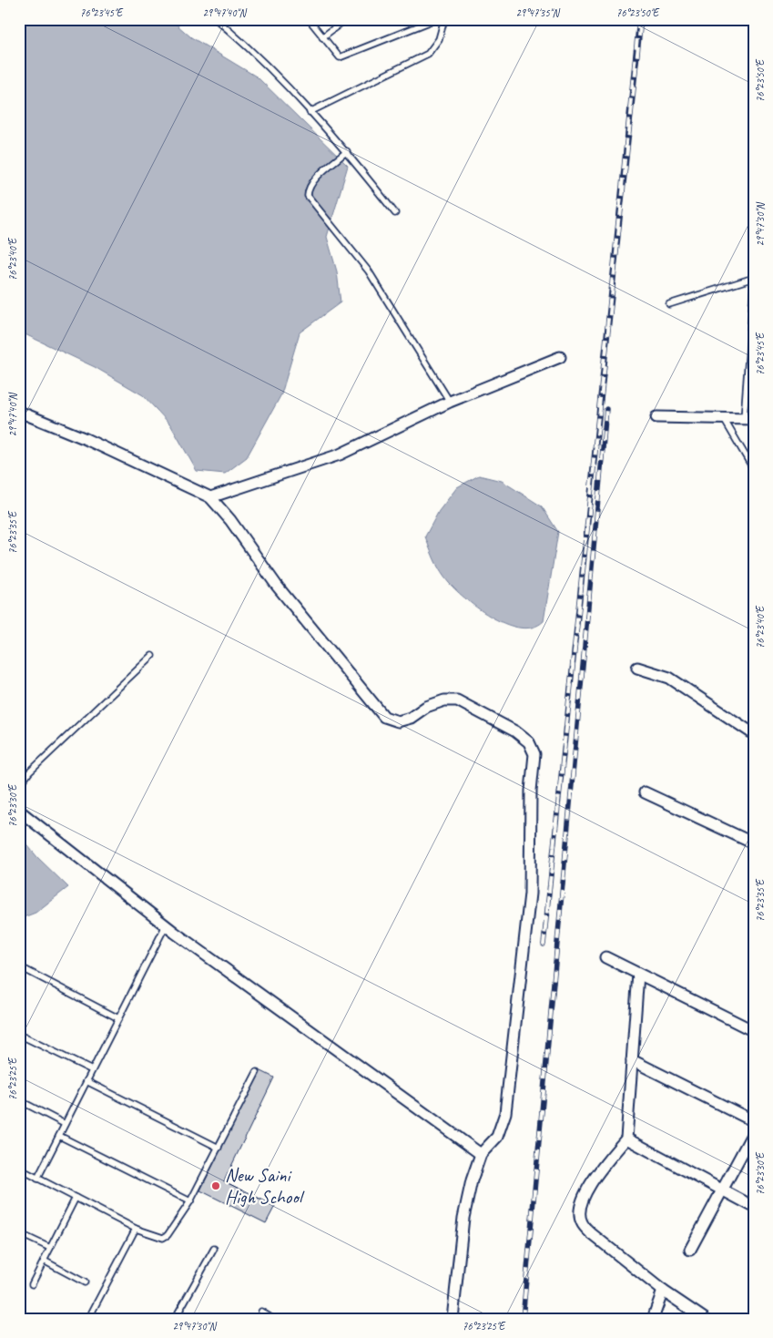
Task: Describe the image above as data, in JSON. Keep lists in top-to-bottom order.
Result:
{
  "places": ["New Saini High School"],
  "coordinates": [
    "76°23'45\"E",
    "29°47'40\"N",
    "29°47'35\"N",
    "76°23'50\"E",
    "29°47'30\"N",
    "76°23'40\"E",
    "76°23'35\"E",
    "76°23'30\"E",
    "76°23'25\"E"
  ]
}
